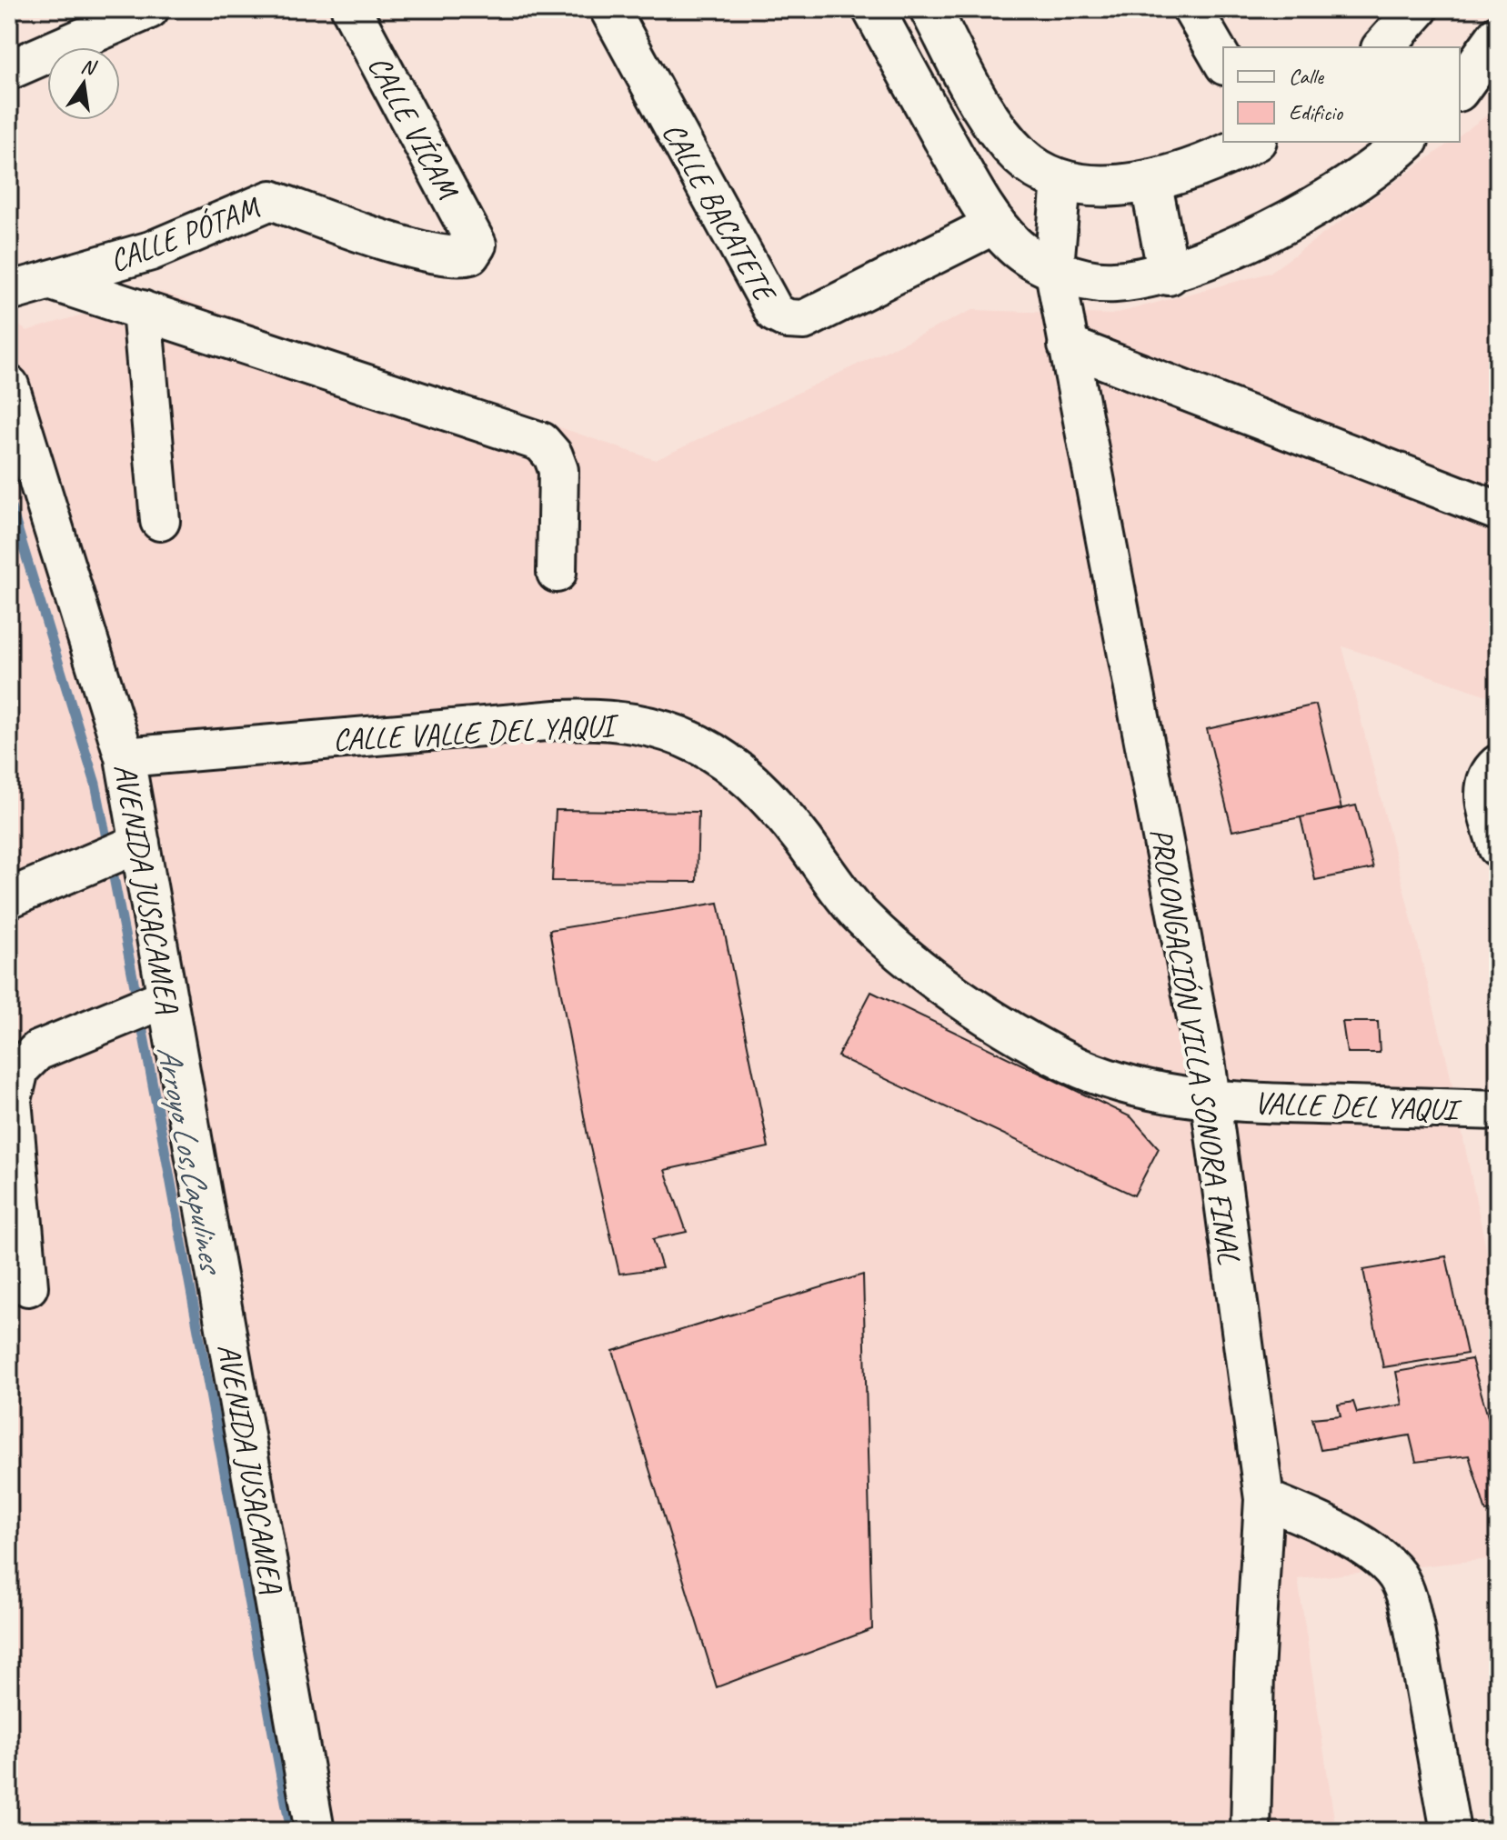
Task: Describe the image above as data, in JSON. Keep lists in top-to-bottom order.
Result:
{
  "streets": {
    "street": [
      "CALLE VÍCAM",
      "CALLE BACATETE",
      "CALLE PÓTAM",
      "CALLE VALLE DEL YAQUI",
      "AVENIDA JUSACAMEA",
      "PROLONGACIÓN VILLA SONORA FINAL",
      "VALLE DEL YAQUI"
    ]
  },
  "crossings": [
    ["CALLE VÍCAM", "CALLE PÓTAM"],
    ["CALLE VALLE DEL YAQUI", "AVENIDA JUSACAMEA"],
    ["CALLE VALLE DEL YAQUI", "PROLONGACIÓN VILLA SONORA FINAL"],
    ["CALLE VALLE DEL YAQUI", "VALLE DEL YAQUI"],
    ["PROLONGACIÓN VILLA SONORA FINAL", "VALLE DEL YAQUI"]
  ],
  "water": ["Arroyo Los,Capulines"],
  "legend": ["Calle", "Edificio"],
  "north": "top"
}
